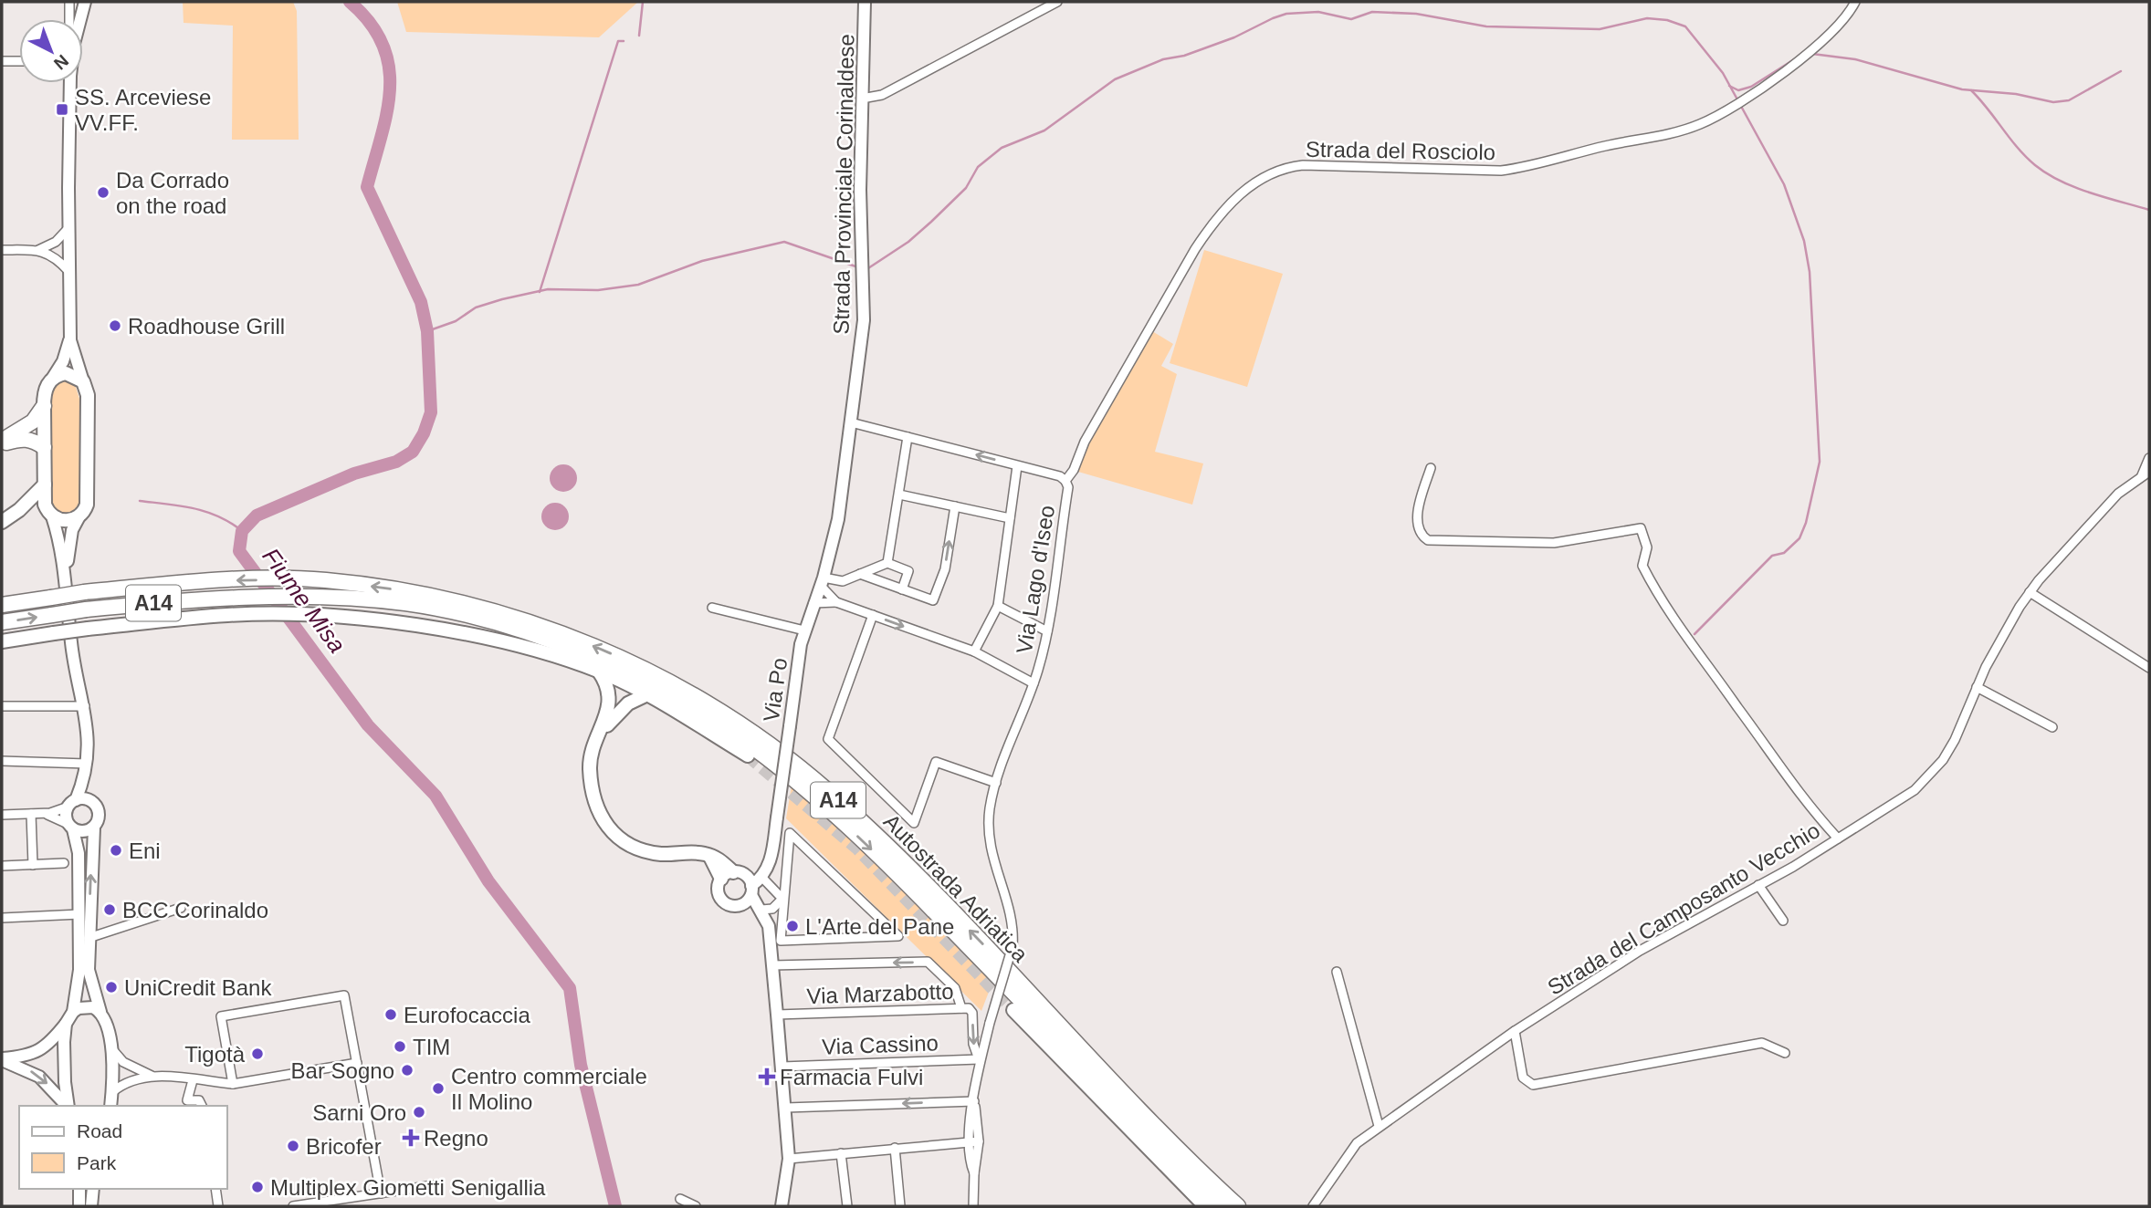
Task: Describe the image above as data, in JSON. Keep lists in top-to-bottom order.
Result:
{
  "streets": {
    "highway": ["A14", "Autostrada Adriatica"],
    "main road": ["Strada Provinciale Corinaldese", "Via Po"],
    "street": [
      "Strada del Rosciolo",
      "Via Lago d'Iseo",
      "Strada del Camposanto Vecchio",
      "Via Marzabotto",
      "Via Cassino"
    ]
  },
  "crossings": [
    ["Strada del Rosciolo", "Via Lago d'Iseo"],
    ["Strada Provinciale Corinaldese", "Via Po"],
    ["Via Lago d'Iseo", "Via Marzabotto"],
    ["Via Lago d'Iseo", "Via Cassino"],
    ["Via Marzabotto", "Via Cassino"]
  ],
  "water": ["Fiume Misa"],
  "places": {
    "transit": ["SS. Arceviese VV.FF."],
    "other": [
      "Da Corrado on the road",
      "Roadhouse Grill",
      "Eni",
      "BCC Corinaldo",
      "L'Arte del Pane",
      "UniCredit Bank",
      "Eurofocaccia",
      "TIM",
      "Tigotà",
      "Bar Sogno",
      "Centro commerciale Il Molino",
      "Sarni Oro",
      "Bricofer",
      "Multiplex Giometti Senigallia"
    ],
    "health": ["Farmacia Fulvi", "Regno"]
  },
  "legend": ["Road", "Park"],
  "north": "bottom right"
}
